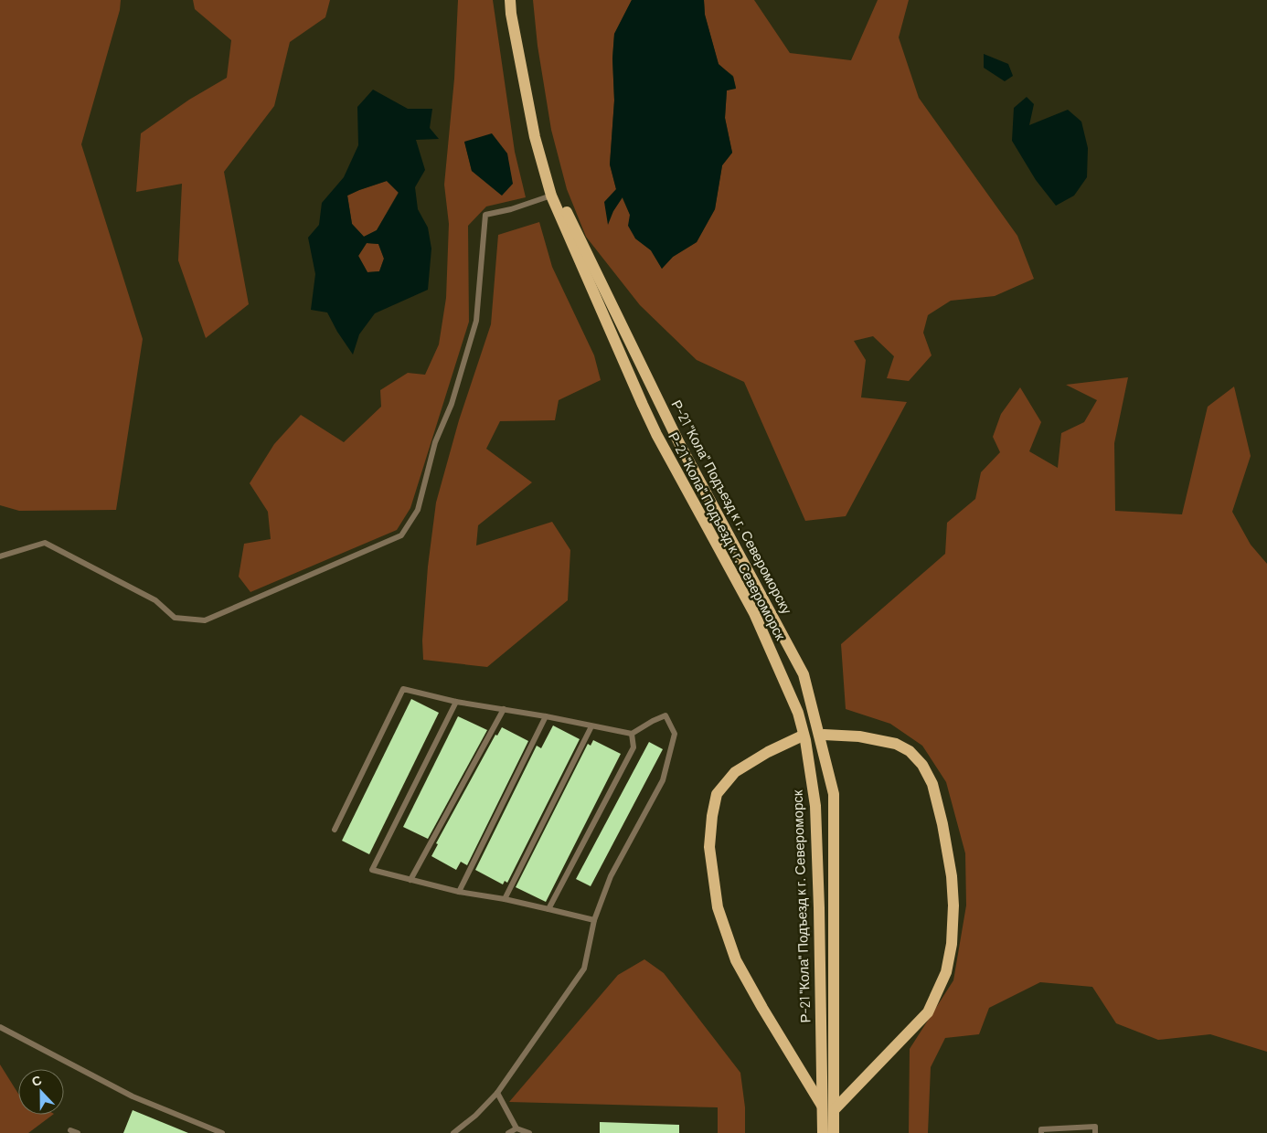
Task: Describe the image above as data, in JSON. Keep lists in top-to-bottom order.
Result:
{
  "streets": {
    "main road": ["Р-21 \"Кола\" Подъезд к г. Североморску", "Р-21 \"Кола\" Подъезд к г. Североморск"]
  },
  "crossings": [
    ["Р-21 \"Кола\" Подъезд к г. Североморску", "Р-21 \"Кола\" Подъезд к г. Североморск"]
  ],
  "north": "top"
}
